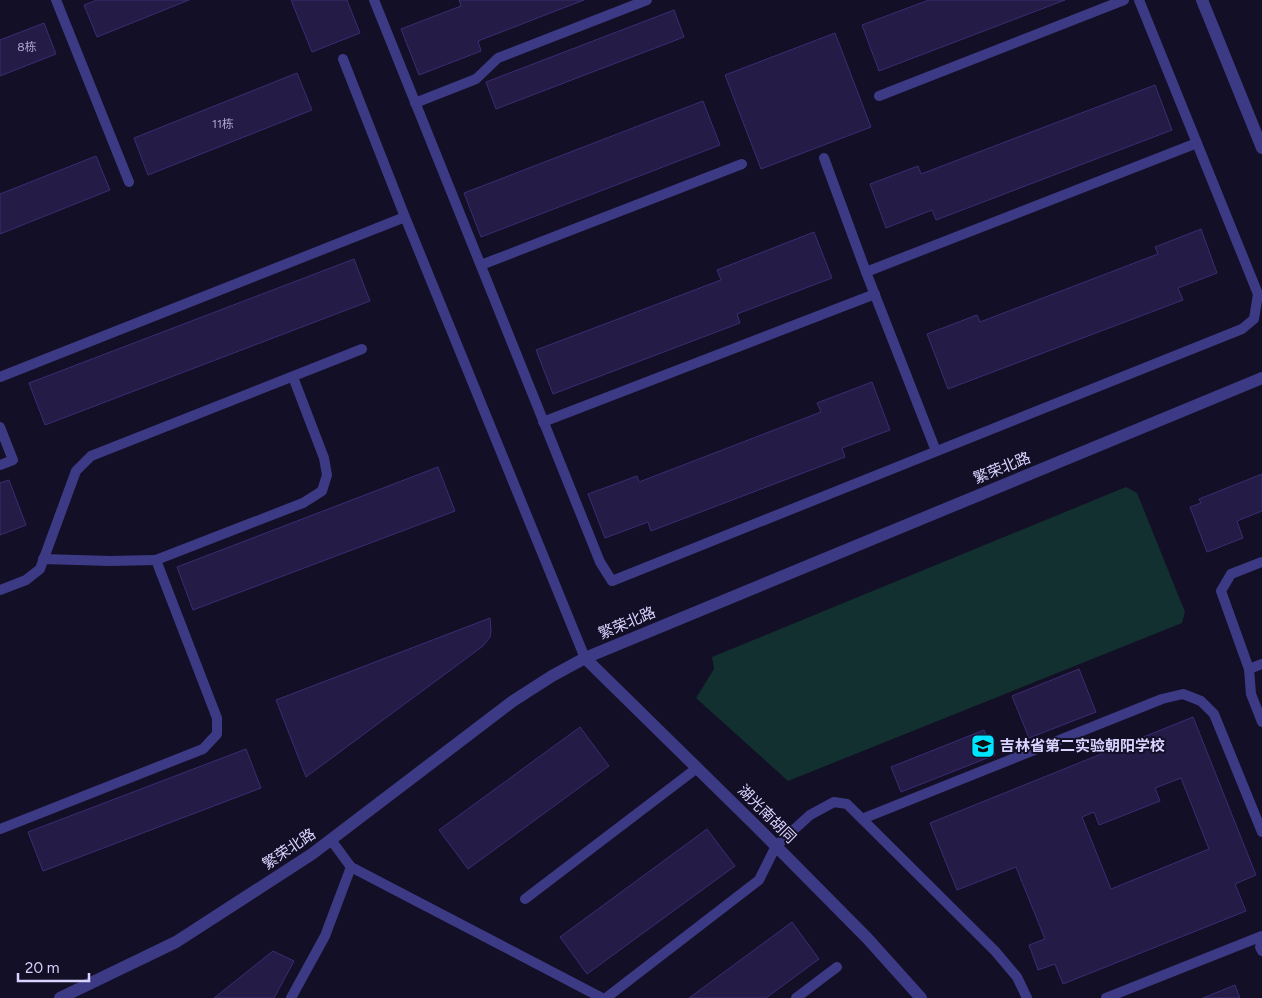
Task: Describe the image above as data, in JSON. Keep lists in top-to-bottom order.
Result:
{
  "streets": {
    "street": ["繁荣北路", "湖光南胡同"]
  },
  "crossings": [
    ["繁荣北路", "湖光南胡同"]
  ],
  "places": {
    "school or university": ["吉林省第二实验朝阳学校"]
  },
  "house_numbers": ["8栋", "11栋"],
  "scale_bar": "20 m"
}
